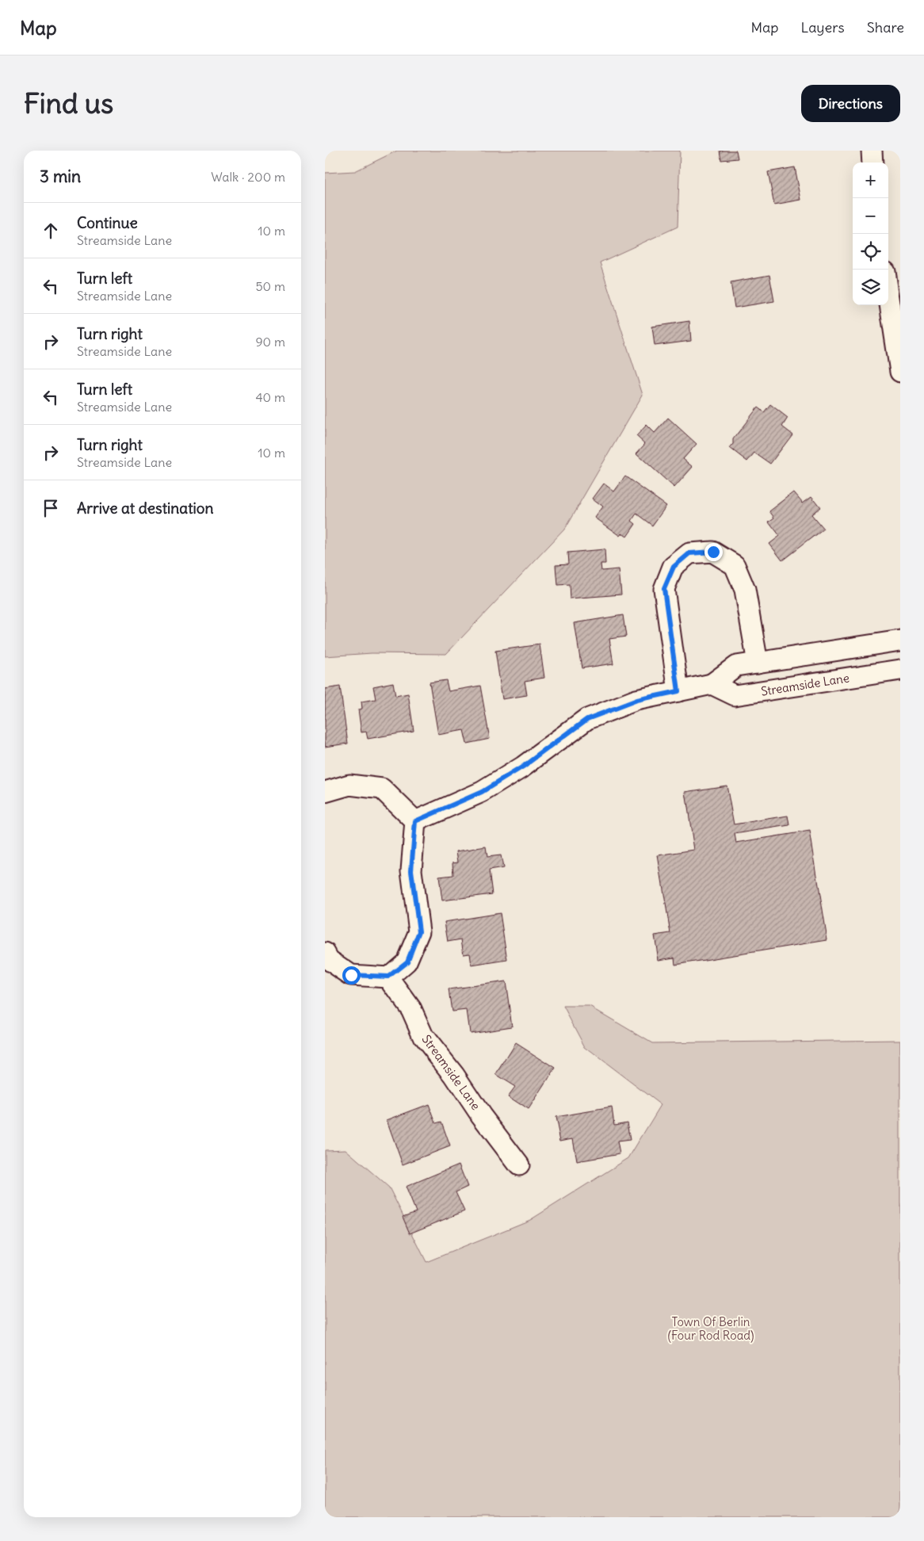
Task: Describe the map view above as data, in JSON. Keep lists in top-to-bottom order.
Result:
{
  "streets": {
    "street": ["Streamside Lane"]
  },
  "parks": ["Town Of Berlin (Four Rod Road)"],
  "page": {
    "header": "Map",
    "nav": ["Map", "Layers", "Share"],
    "buttons": "Directions",
    "title": "Find us",
    "heading": ["3 min", "Walk · 200 m"],
    "map_buttons": ["+", "−"],
    "list": [
      ["Continue", "Streamside Lane", "10 m"],
      ["Turn left", "Streamside Lane", "50 m"],
      ["Turn right", "Streamside Lane", "90 m"],
      ["Turn left", "Streamside Lane", "40 m"],
      ["Turn right", "Streamside Lane", "10 m"],
      "Arrive at destination"
    ]
  }
}
